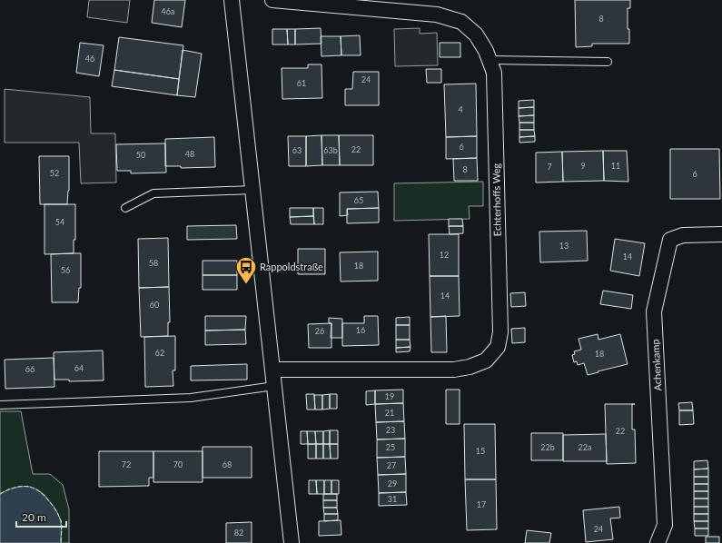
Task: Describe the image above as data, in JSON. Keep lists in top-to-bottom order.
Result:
{
  "streets": {
    "street": ["Echterhoffs Weg", "Achenkamp"]
  },
  "places": {
    "bus stop": ["Rappoldstraße"]
  },
  "house_numbers": [
    "46a",
    "8",
    "46",
    "24",
    "61",
    "4",
    "6",
    "22",
    "63",
    "63b",
    "48",
    "50",
    "9",
    "11",
    "7",
    "8",
    "52",
    "6",
    "65",
    "54",
    "13",
    "12",
    "14",
    "58",
    "18",
    "56",
    "14",
    "60",
    "16",
    "26",
    "62",
    "18",
    "64",
    "66",
    "19",
    "21",
    "23",
    "22",
    "25",
    "22b",
    "22a",
    "15",
    "72",
    "70",
    "68",
    "27",
    "29",
    "31",
    "17",
    "24",
    "82"
  ],
  "scale_bar": "20 m"
}
